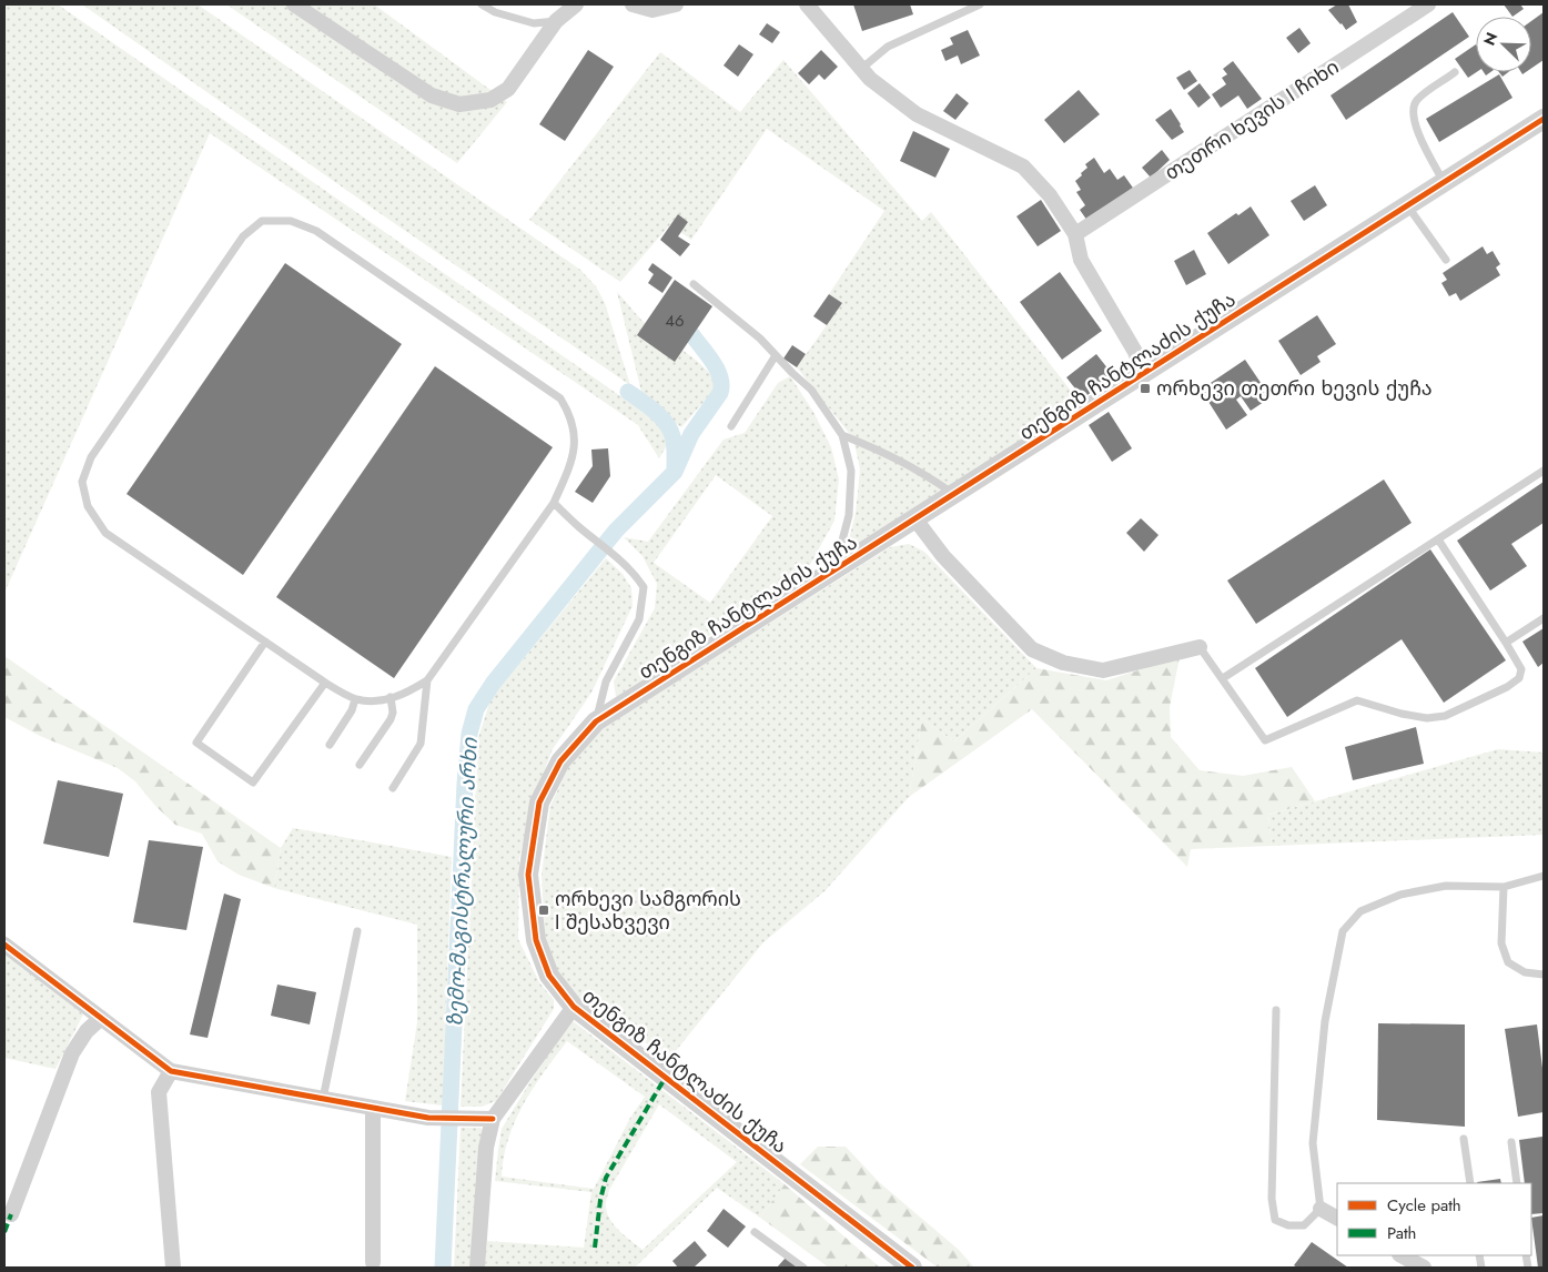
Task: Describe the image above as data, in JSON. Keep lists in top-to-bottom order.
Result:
{
  "streets": {
    "street": ["თეთრი ხევის I ჩიხი", "თენგიზ ჩანტლაძის ქუჩა"]
  },
  "water": ["ზემო-მაგისტრალური არხი"],
  "places": {
    "transit": ["ორხევი თეთრი ხევის ქუჩა", "ორხევი სამგორის I შესახვევი"]
  },
  "house_numbers": ["46"],
  "legend": ["Cycle path", "Path"],
  "north": "top left"
}
